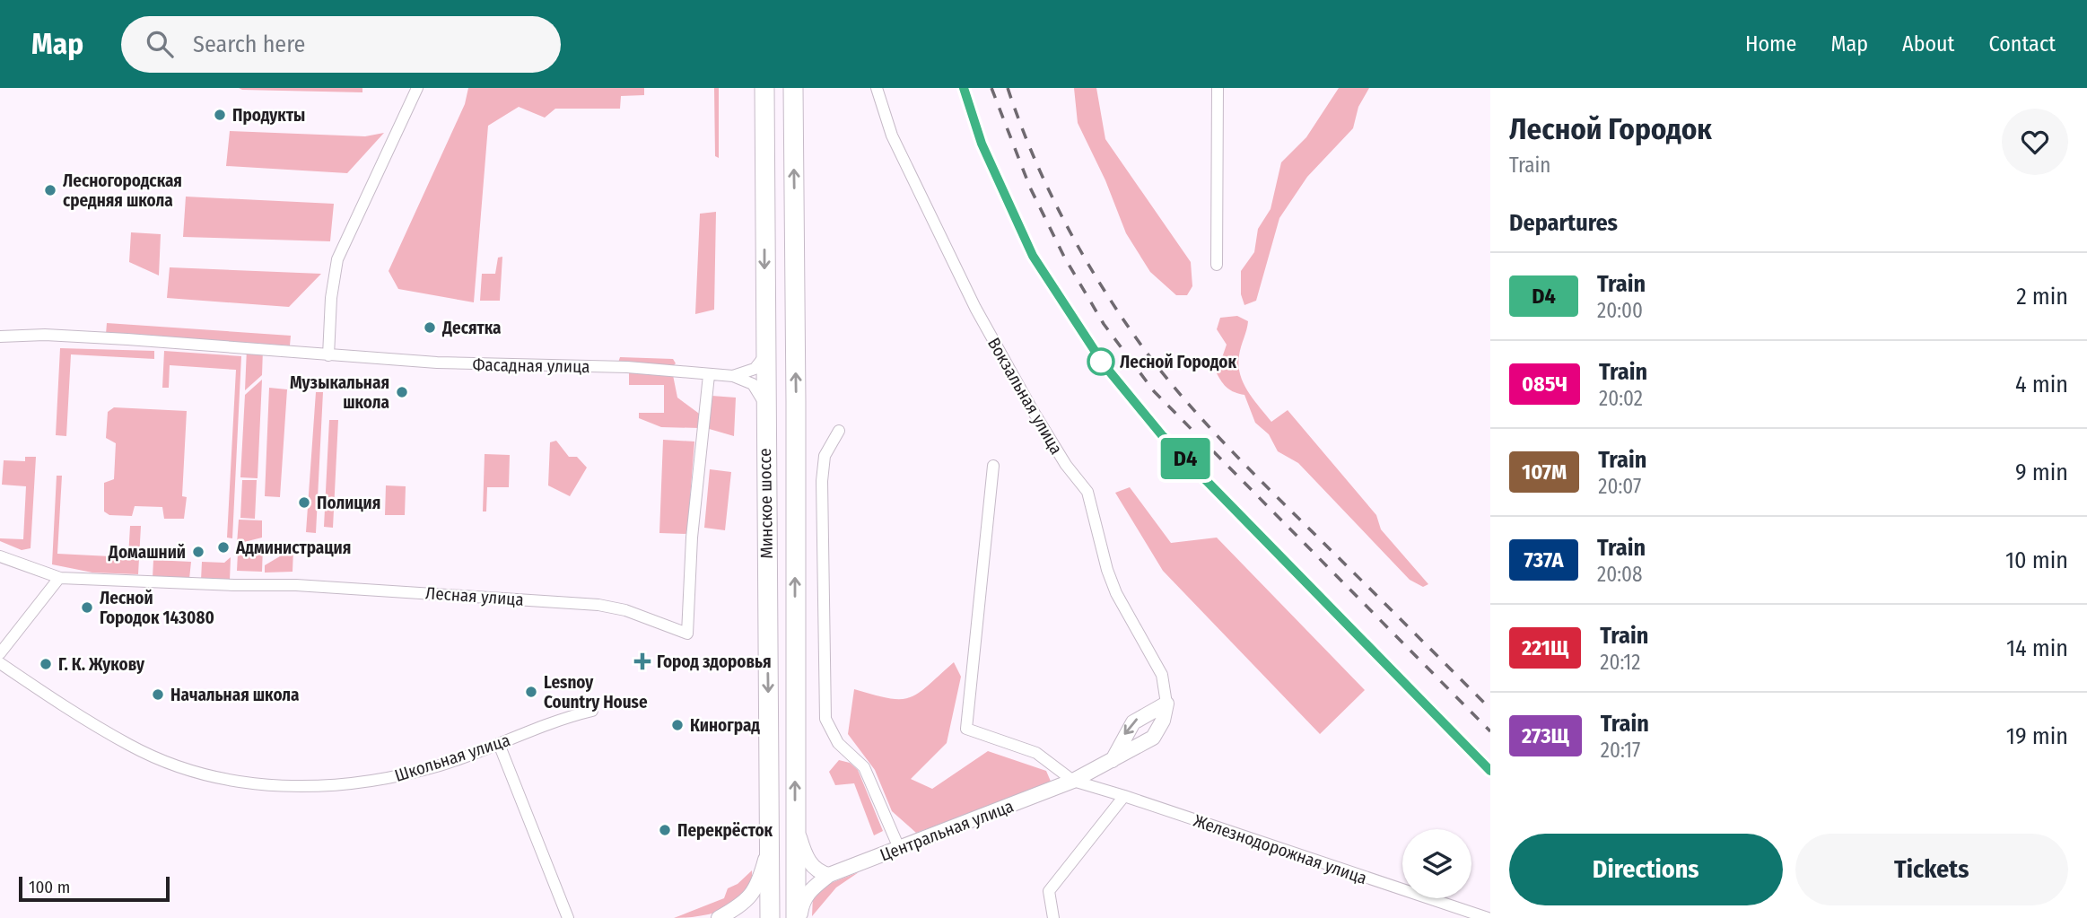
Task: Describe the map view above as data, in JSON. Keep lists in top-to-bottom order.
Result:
{
  "streets": {
    "highway": ["Минское шоссе"],
    "street": [
      "Фасадная улица",
      "Вокзальная улица",
      "Лесная улица",
      "Школьная улица",
      "Центральная улица",
      "Железнодорожная улица"
    ]
  },
  "crossings": [
    ["Фасадная улица", "Минское шоссе"],
    ["Фасадная улица", "Лесная улица"],
    ["Вокзальная улица", "Центральная улица"],
    ["Центральная улица", "Железнодорожная улица"]
  ],
  "places": {
    "other": [
      "Продукты",
      "Лесногородская средняя школа",
      "Десятка",
      "Лесной Городок",
      "Музыкальная школа",
      "Полиция",
      "Администрация",
      "Домашний",
      "Лесной Городок 143080",
      "Г. К. Жукову",
      "Lesnoy Country House",
      "Начальная школа",
      "Киноград",
      "Перекрёсток"
    ],
    "health": ["Город здоровья"]
  },
  "scale_bar": "100 m",
  "page": {
    "header": "Map",
    "search": "Search here",
    "nav": [
      "Home",
      "Map",
      "About",
      "Contact"
    ],
    "on_map": "D4",
    "heading": [
      ["Лесной Городок", "Train"],
      "Departures"
    ],
    "list": [
      {
        "mark": "D4",
        "name": "Train",
        "note": "20:00",
        "value": "2 min"
      },
      {
        "mark": "085Ч",
        "name": "Train",
        "note": "20:02",
        "value": "4 min"
      },
      {
        "mark": "107М",
        "name": "Train",
        "note": "20:07",
        "value": "9 min"
      },
      {
        "mark": "737А",
        "name": "Train",
        "note": "20:08",
        "value": "10 min"
      },
      {
        "mark": "221Щ",
        "name": "Train",
        "note": "20:12",
        "value": "14 min"
      },
      {
        "mark": "273Щ",
        "name": "Train",
        "note": "20:17",
        "value": "19 min"
      }
    ],
    "buttons": ["Directions", "Tickets"],
    "scale": "100 m"
  }
}
